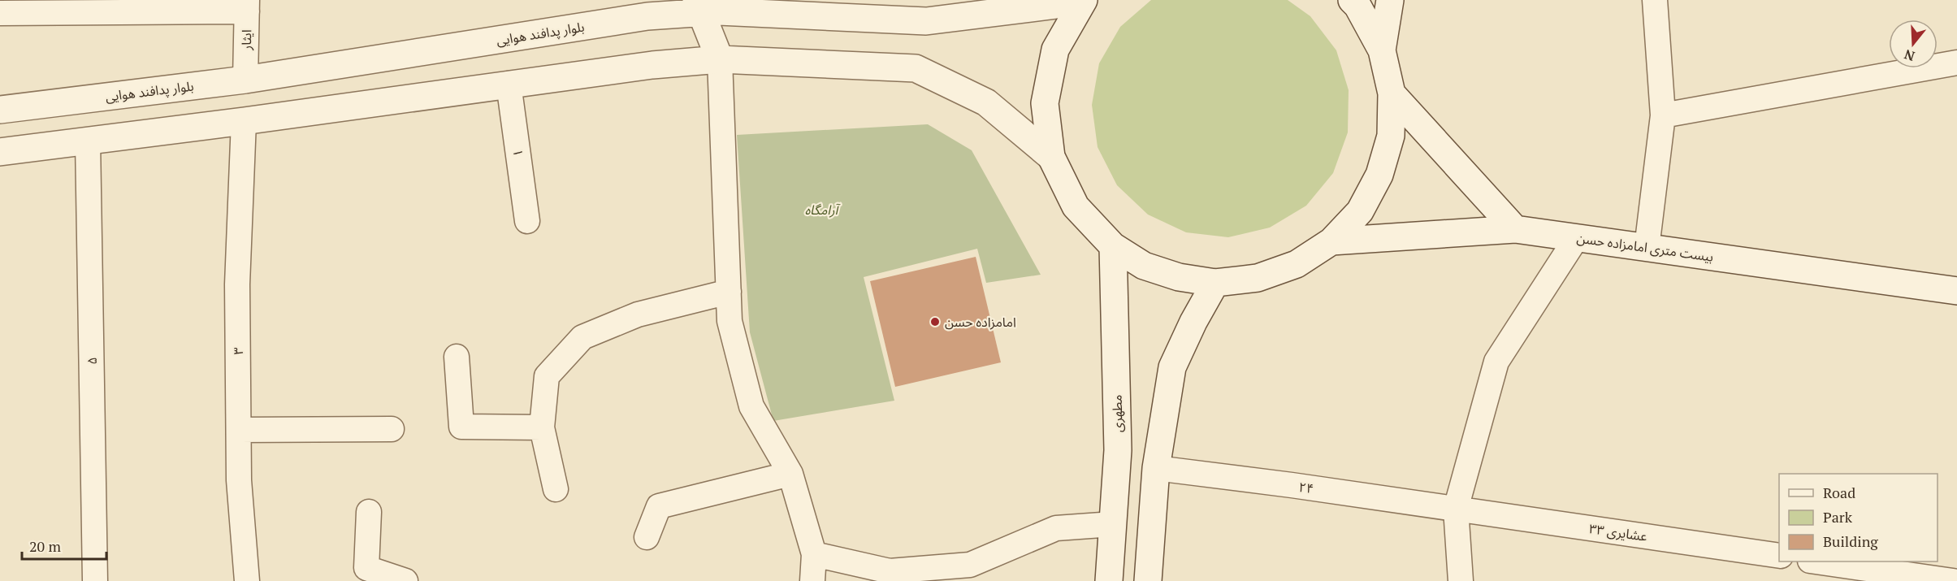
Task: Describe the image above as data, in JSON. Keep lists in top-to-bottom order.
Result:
{
  "streets": {
    "main road": ["بلوار پدافند هوایی", "بیست متری امامزاده حسن", "مطهری"],
    "street": [
      "ایثار",
      "۱",
      "۳",
      "۵",
      "۲۴",
      "عشایری ۳۳"
    ]
  },
  "crossings": [
    ["بلوار پدافند هوایی", "ایثار"],
    ["۲۴", "عشایری ۳۳"]
  ],
  "parks": ["آرامگاه"],
  "places": ["امامزاده حسن"],
  "legend": ["Road", "Park", "Building"],
  "scale_bar": "20 m",
  "north": "bottom"
}
